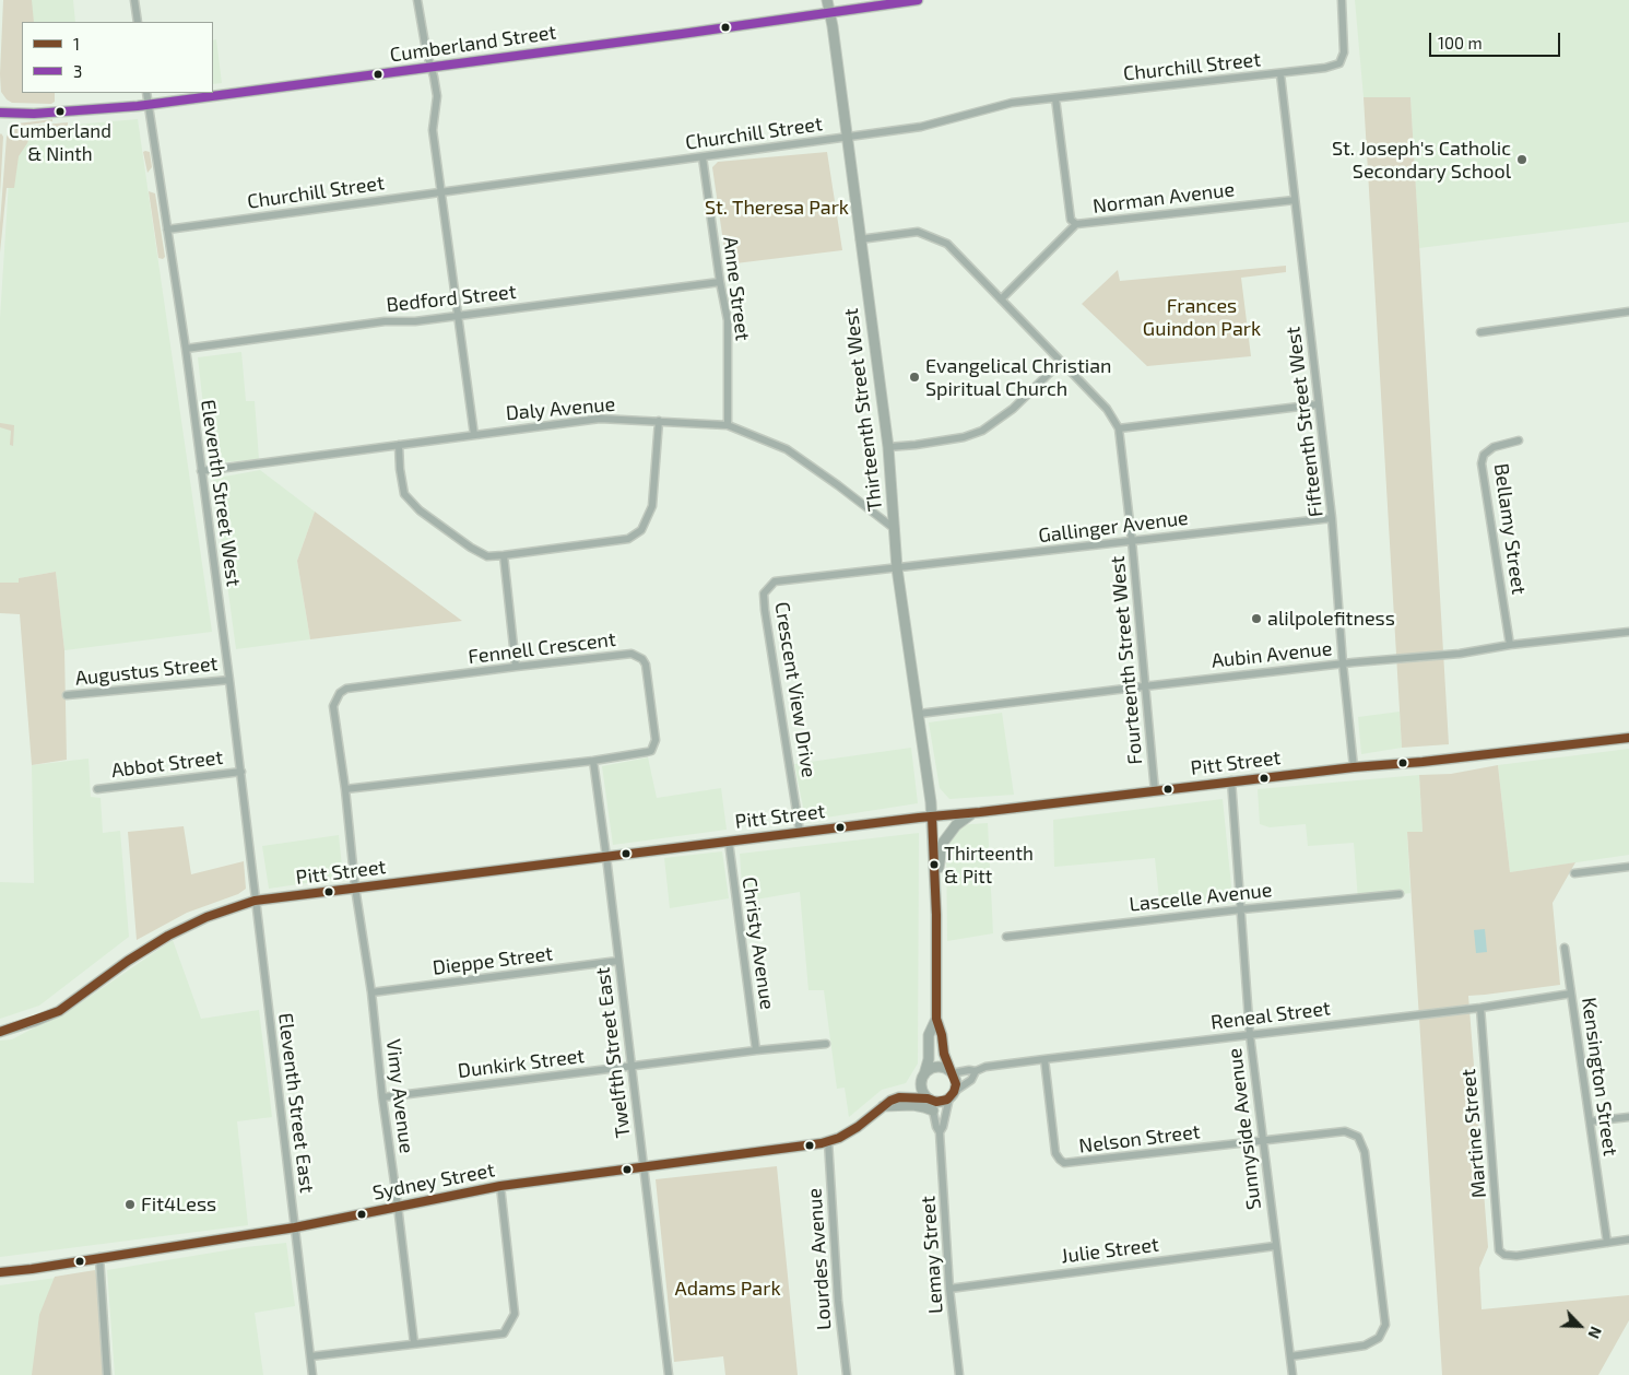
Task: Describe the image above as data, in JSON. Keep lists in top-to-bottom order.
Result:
{
  "streets": {
    "street": [
      "Cumberland Street",
      "Churchill Street",
      "Norman Avenue",
      "Anne Street",
      "Bedford Street",
      "Daly Avenue",
      "Thirteenth Street West",
      "Fifteenth Street West",
      "Eleventh Street West",
      "Gallinger Avenue",
      "Bellamy Street",
      "Fennell Crescent",
      "Aubin Avenue",
      "Fourteenth Street West",
      "Augustus Street",
      "Crescent View Drive",
      "Pitt Street",
      "Abbot Street",
      "Lascelle Avenue",
      "Christy Avenue",
      "Dieppe Street",
      "Reneal Street",
      "Twelfth Street East",
      "Dunkirk Street",
      "Kensington Street",
      "Vimy Avenue",
      "Eleventh Street East",
      "Sunnyside Avenue",
      "Martine Street",
      "Nelson Street",
      "Sydney Street",
      "Julie Street",
      "Lemay Street",
      "Lourdes Avenue"
    ]
  },
  "crossings": [
    ["Cumberland Street", "Thirteenth Street West"],
    ["Cumberland Street", "Eleventh Street West"],
    ["Churchill Street", "Anne Street"],
    ["Churchill Street", "Thirteenth Street West"],
    ["Churchill Street", "Fifteenth Street West"],
    ["Churchill Street", "Eleventh Street West"],
    ["Norman Avenue", "Fifteenth Street West"],
    ["Anne Street", "Bedford Street"],
    ["Anne Street", "Daly Avenue"],
    ["Bedford Street", "Eleventh Street West"],
    ["Daly Avenue", "Thirteenth Street West"],
    ["Daly Avenue", "Eleventh Street West"],
    ["Thirteenth Street West", "Gallinger Avenue"],
    ["Thirteenth Street West", "Aubin Avenue"],
    ["Thirteenth Street West", "Crescent View Drive"],
    ["Thirteenth Street West", "Pitt Street"],
    ["Fifteenth Street West", "Gallinger Avenue"],
    ["Fifteenth Street West", "Aubin Avenue"],
    ["Fifteenth Street West", "Pitt Street"],
    ["Eleventh Street West", "Augustus Street"],
    ["Eleventh Street West", "Pitt Street"],
    ["Eleventh Street West", "Abbot Street"],
    ["Eleventh Street West", "Eleventh Street East"],
    ["Gallinger Avenue", "Fourteenth Street West"],
    ["Gallinger Avenue", "Crescent View Drive"],
    ["Bellamy Street", "Aubin Avenue"],
    ["Fennell Crescent", "Pitt Street"],
    ["Fennell Crescent", "Twelfth Street East"],
    ["Fennell Crescent", "Vimy Avenue"],
    ["Aubin Avenue", "Fourteenth Street West"],
    ["Fourteenth Street West", "Pitt Street"],
    ["Crescent View Drive", "Pitt Street"],
    ["Pitt Street", "Christy Avenue"],
    ["Pitt Street", "Twelfth Street East"],
    ["Pitt Street", "Vimy Avenue"],
    ["Pitt Street", "Eleventh Street East"],
    ["Pitt Street", "Sunnyside Avenue"],
    ["Lascelle Avenue", "Sunnyside Avenue"],
    ["Christy Avenue", "Dunkirk Street"],
    ["Dieppe Street", "Twelfth Street East"],
    ["Dieppe Street", "Vimy Avenue"],
    ["Reneal Street", "Kensington Street"],
    ["Reneal Street", "Sunnyside Avenue"],
    ["Reneal Street", "Martine Street"],
    ["Reneal Street", "Nelson Street"],
    ["Reneal Street", "Sydney Street"],
    ["Reneal Street", "Lemay Street"],
    ["Twelfth Street East", "Dunkirk Street"],
    ["Twelfth Street East", "Sydney Street"],
    ["Dunkirk Street", "Vimy Avenue"],
    ["Kensington Street", "Martine Street"],
    ["Vimy Avenue", "Sydney Street"],
    ["Eleventh Street East", "Sydney Street"],
    ["Sunnyside Avenue", "Nelson Street"],
    ["Sunnyside Avenue", "Julie Street"],
    ["Sydney Street", "Lemay Street"],
    ["Sydney Street", "Lourdes Avenue"],
    ["Julie Street", "Lemay Street"]
  ],
  "parks": ["St. Theresa Park", "Frances Guindon Park", "Adams Park"],
  "places": [
    "Cumberland & Ninth",
    "St. Joseph's Catholic Secondary School",
    "Evangelical Christian Spiritual Church",
    "alilpolefitness",
    "Thirteenth & Pitt",
    "Fit4Less"
  ],
  "lines": ["transit line 3", "transit line 1"],
  "legend": ["1", "3"],
  "scale_bar": "100 m",
  "north": "bottom right"
}
